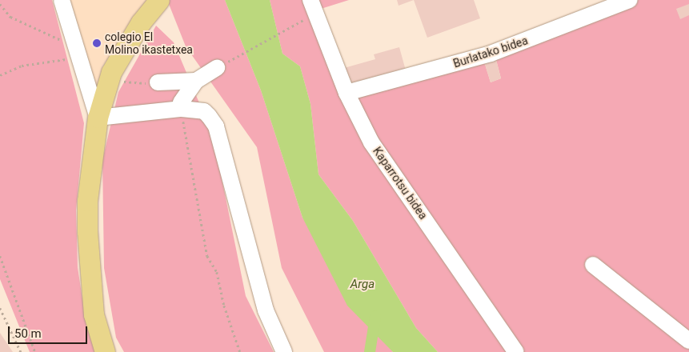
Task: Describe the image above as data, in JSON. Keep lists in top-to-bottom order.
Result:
{
  "streets": {
    "street": ["Burlatako bidea", "Kaparrotsu bidea"]
  },
  "crossings": [
    ["Burlatako bidea", "Kaparrotsu bidea"]
  ],
  "water": ["Arga"],
  "places": ["colegio El Molino ikastetxea"],
  "scale_bar": "50 m"
}
